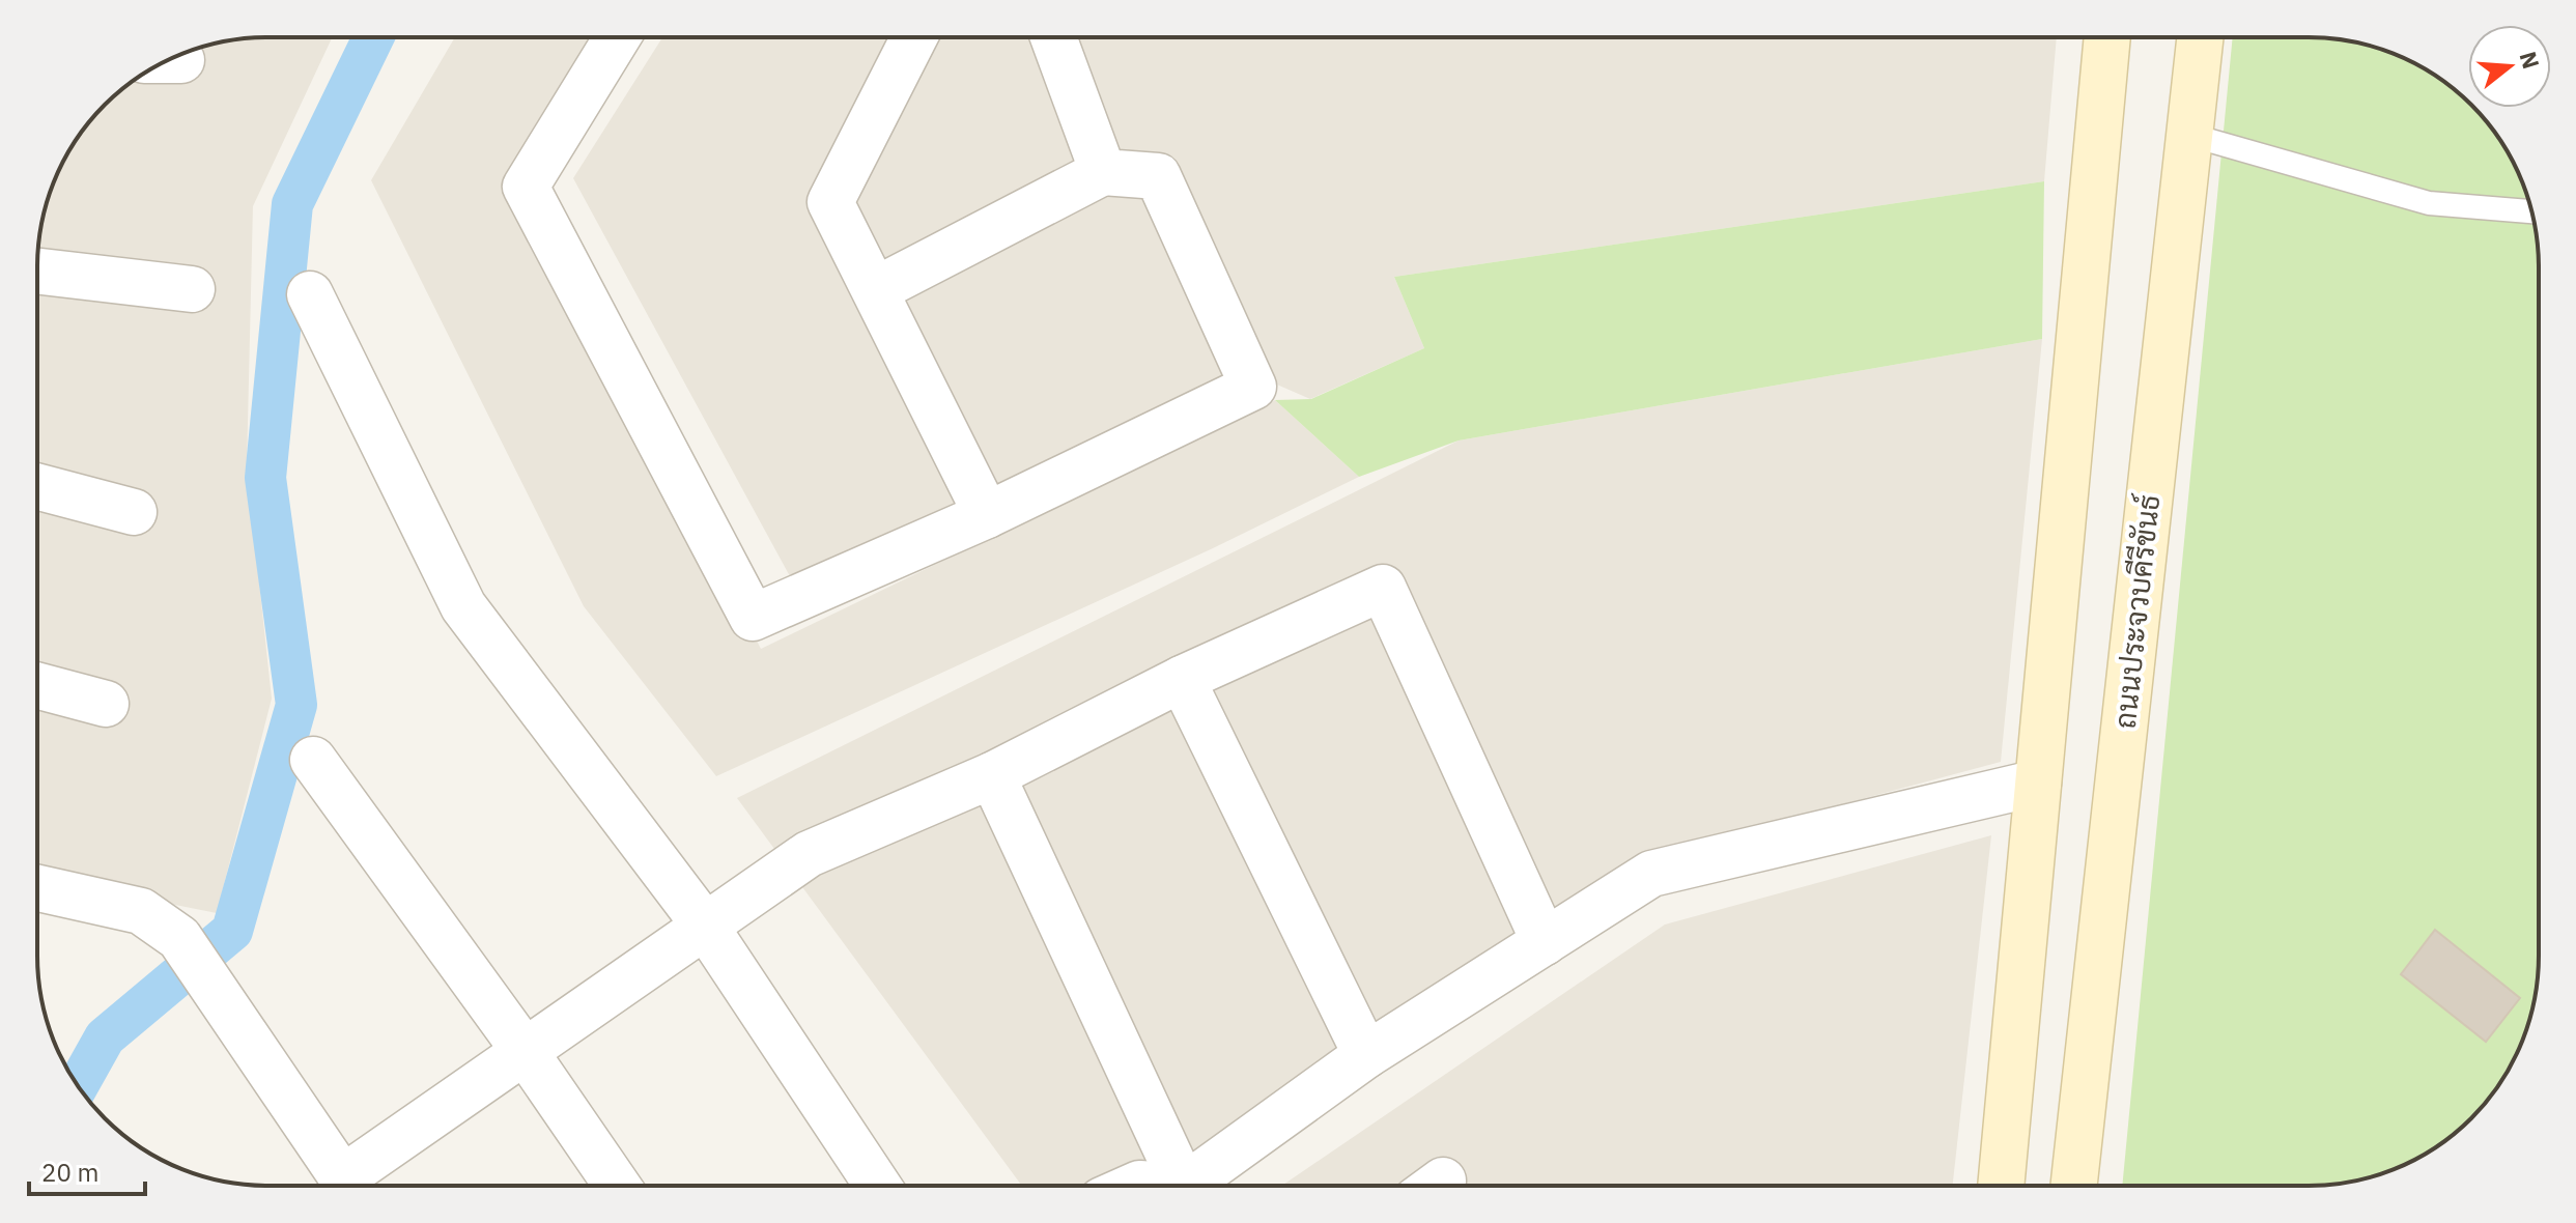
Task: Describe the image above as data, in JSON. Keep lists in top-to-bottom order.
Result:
{
  "streets": {
    "main road": ["ถนนประจวบคีรีขันธ์"]
  },
  "scale_bar": "20 m",
  "north": "right"
}
